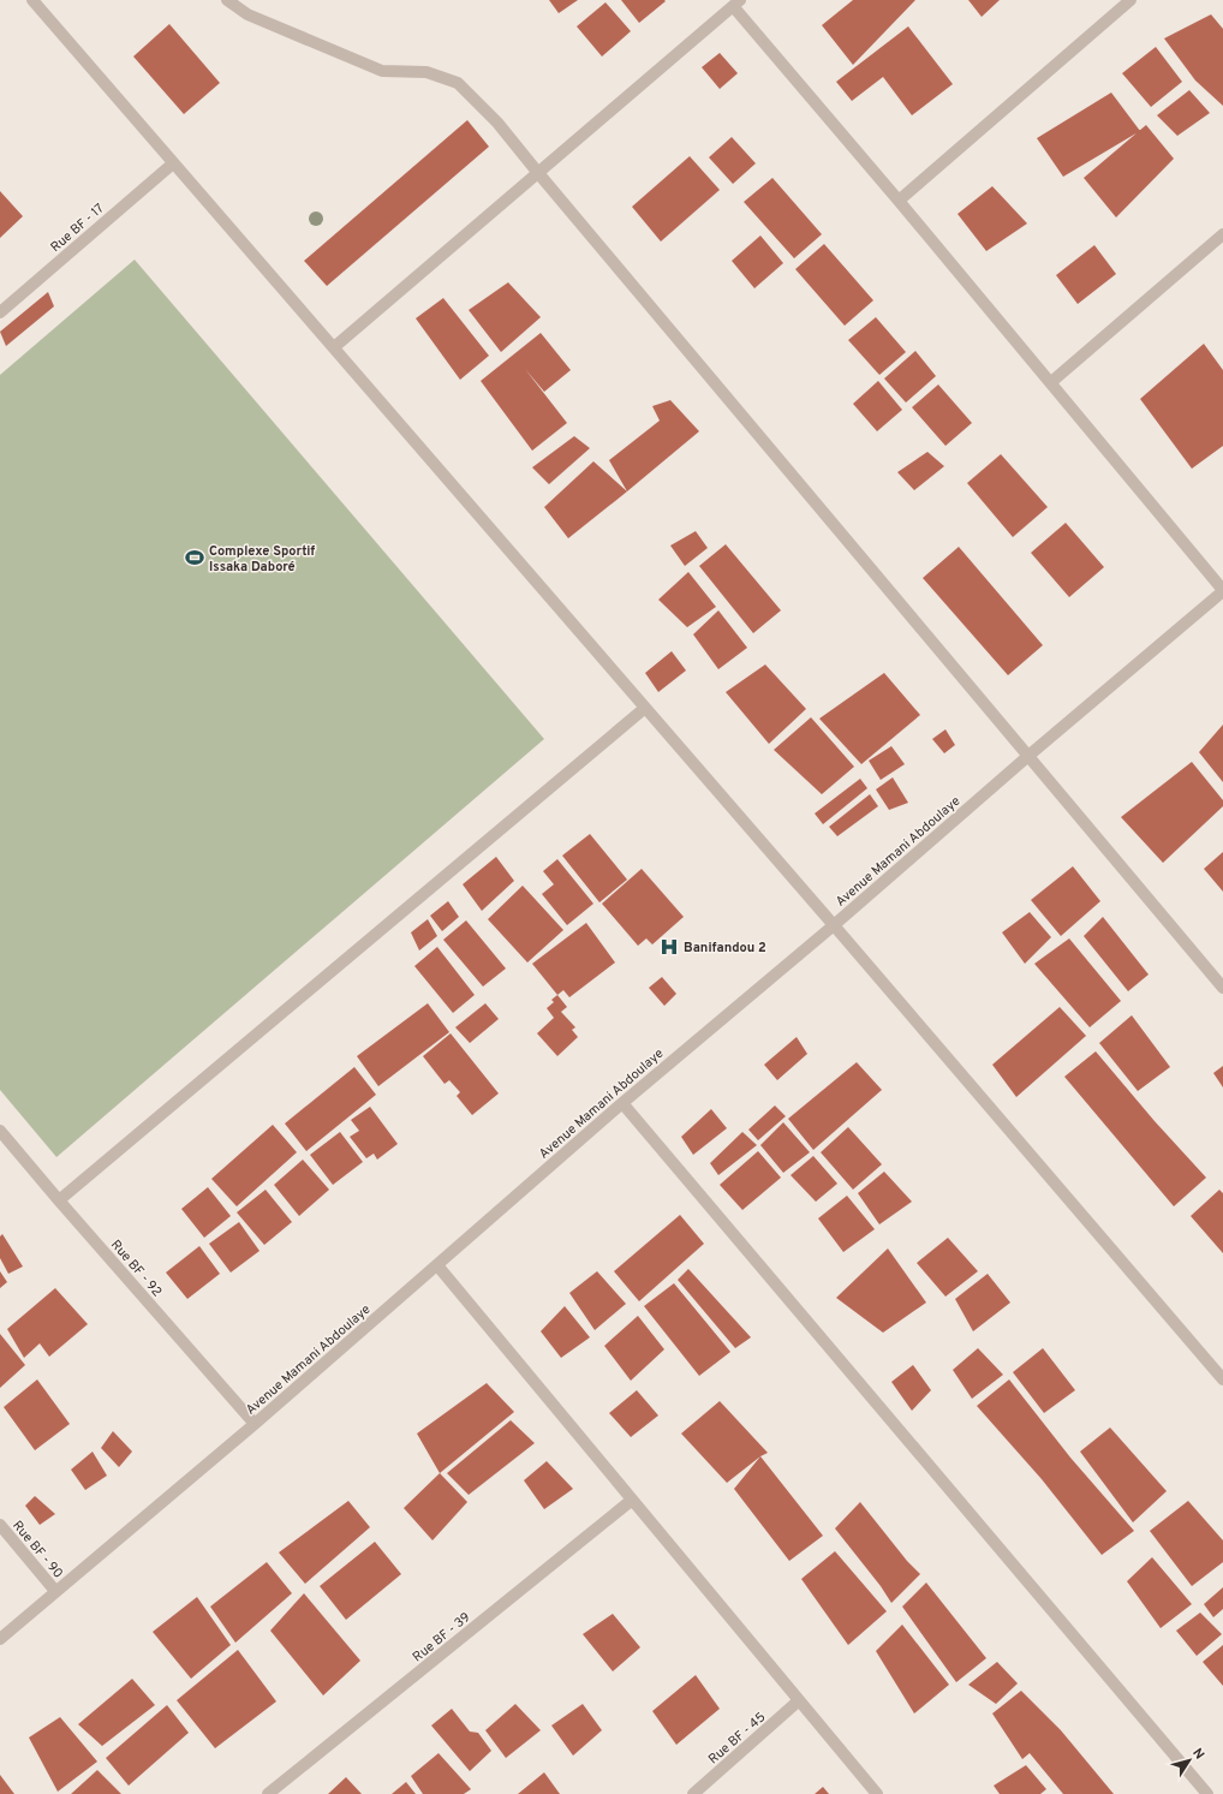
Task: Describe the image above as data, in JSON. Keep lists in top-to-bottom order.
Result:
{
  "streets": {
    "street": [
      "Rue BF - 17",
      "Avenue Mamani Abdoulaye",
      "Rue BF - 92",
      "Rue BF - 90",
      "Rue BF - 39",
      "Rue BF - 45"
    ]
  },
  "crossings": [
    ["Avenue Mamani Abdoulaye", "Rue BF - 92"],
    ["Avenue Mamani Abdoulaye", "Rue BF - 90"]
  ],
  "places": {
    "sports": ["Complexe Sportif Issaka Daboré"],
    "hospital": ["Banifandou 2"]
  },
  "north": "top right"
}
